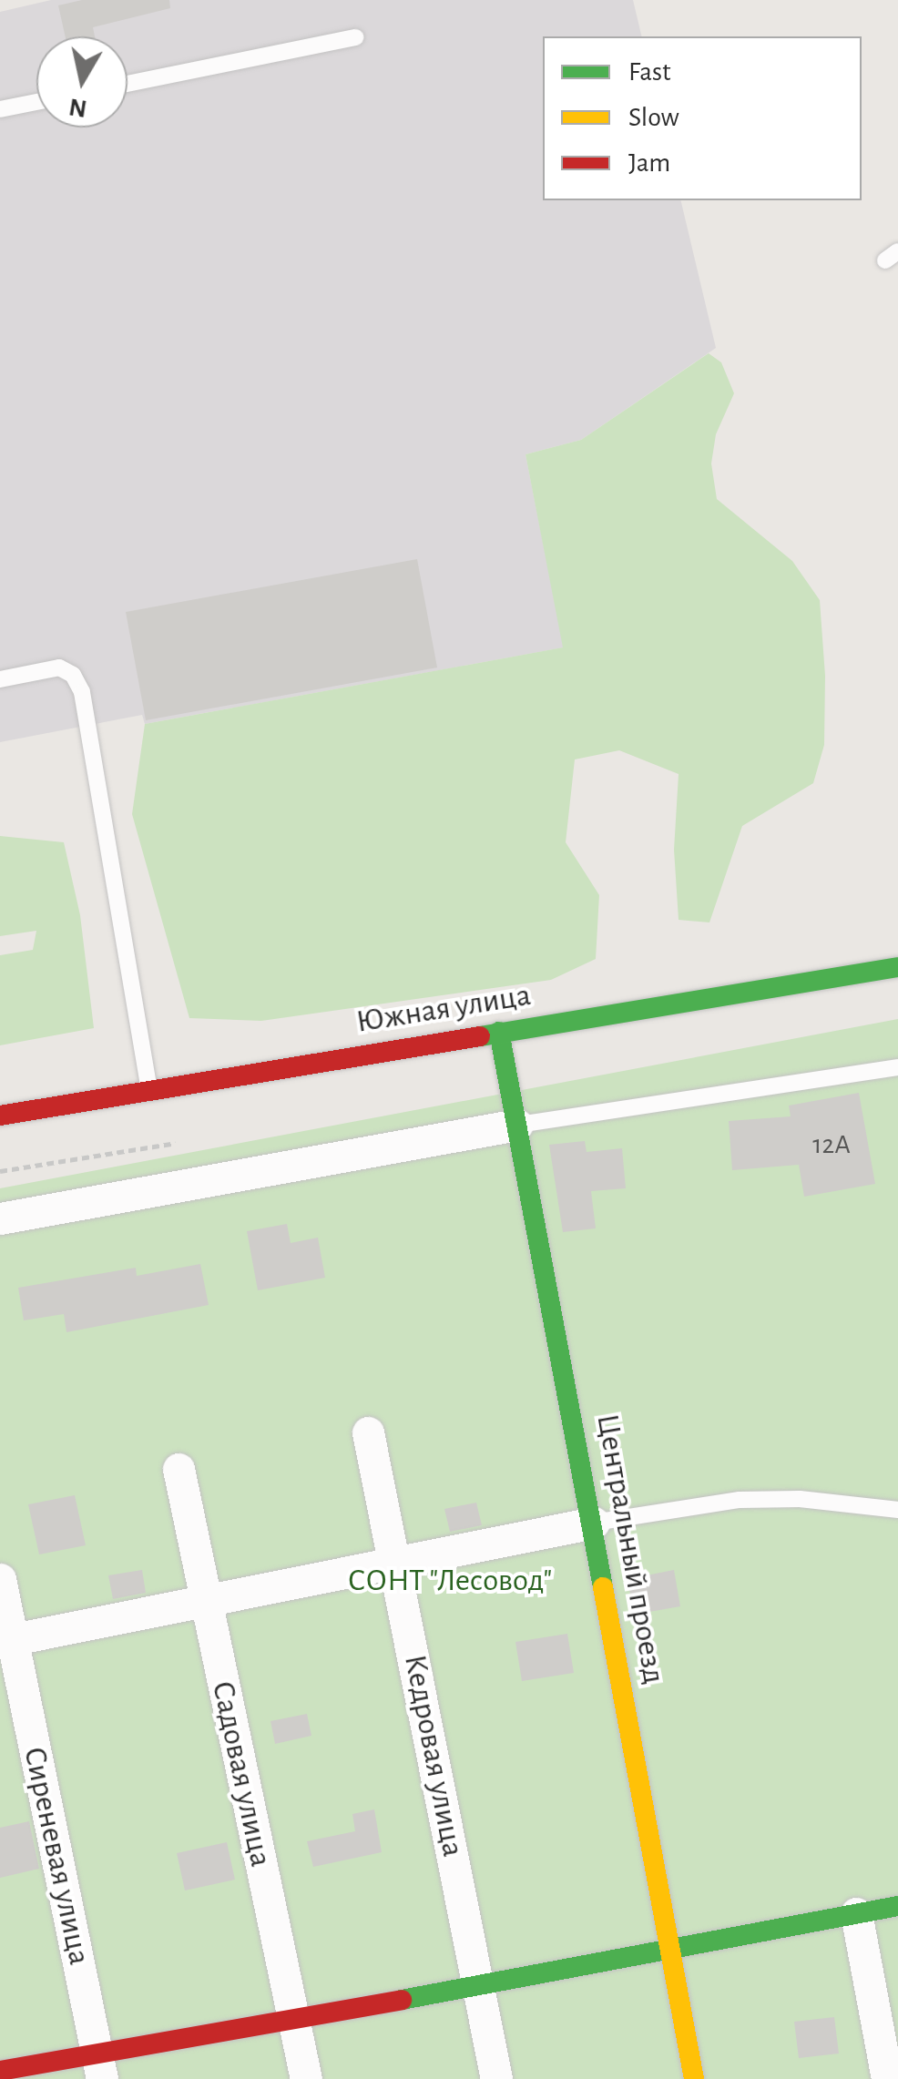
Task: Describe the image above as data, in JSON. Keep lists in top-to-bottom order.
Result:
{
  "streets": {
    "street": [
      "Южная улица",
      "Центральный проезд",
      "Кедровая улица",
      "Садовая улица",
      "Сиреневая улица"
    ]
  },
  "crossings": [
    ["Южная улица", "Центральный проезд"]
  ],
  "parks": ["СОНТ \"Лесовод\""],
  "house_numbers": ["12А"],
  "legend": ["Fast", "Slow", "Jam"],
  "north": "bottom"
}
